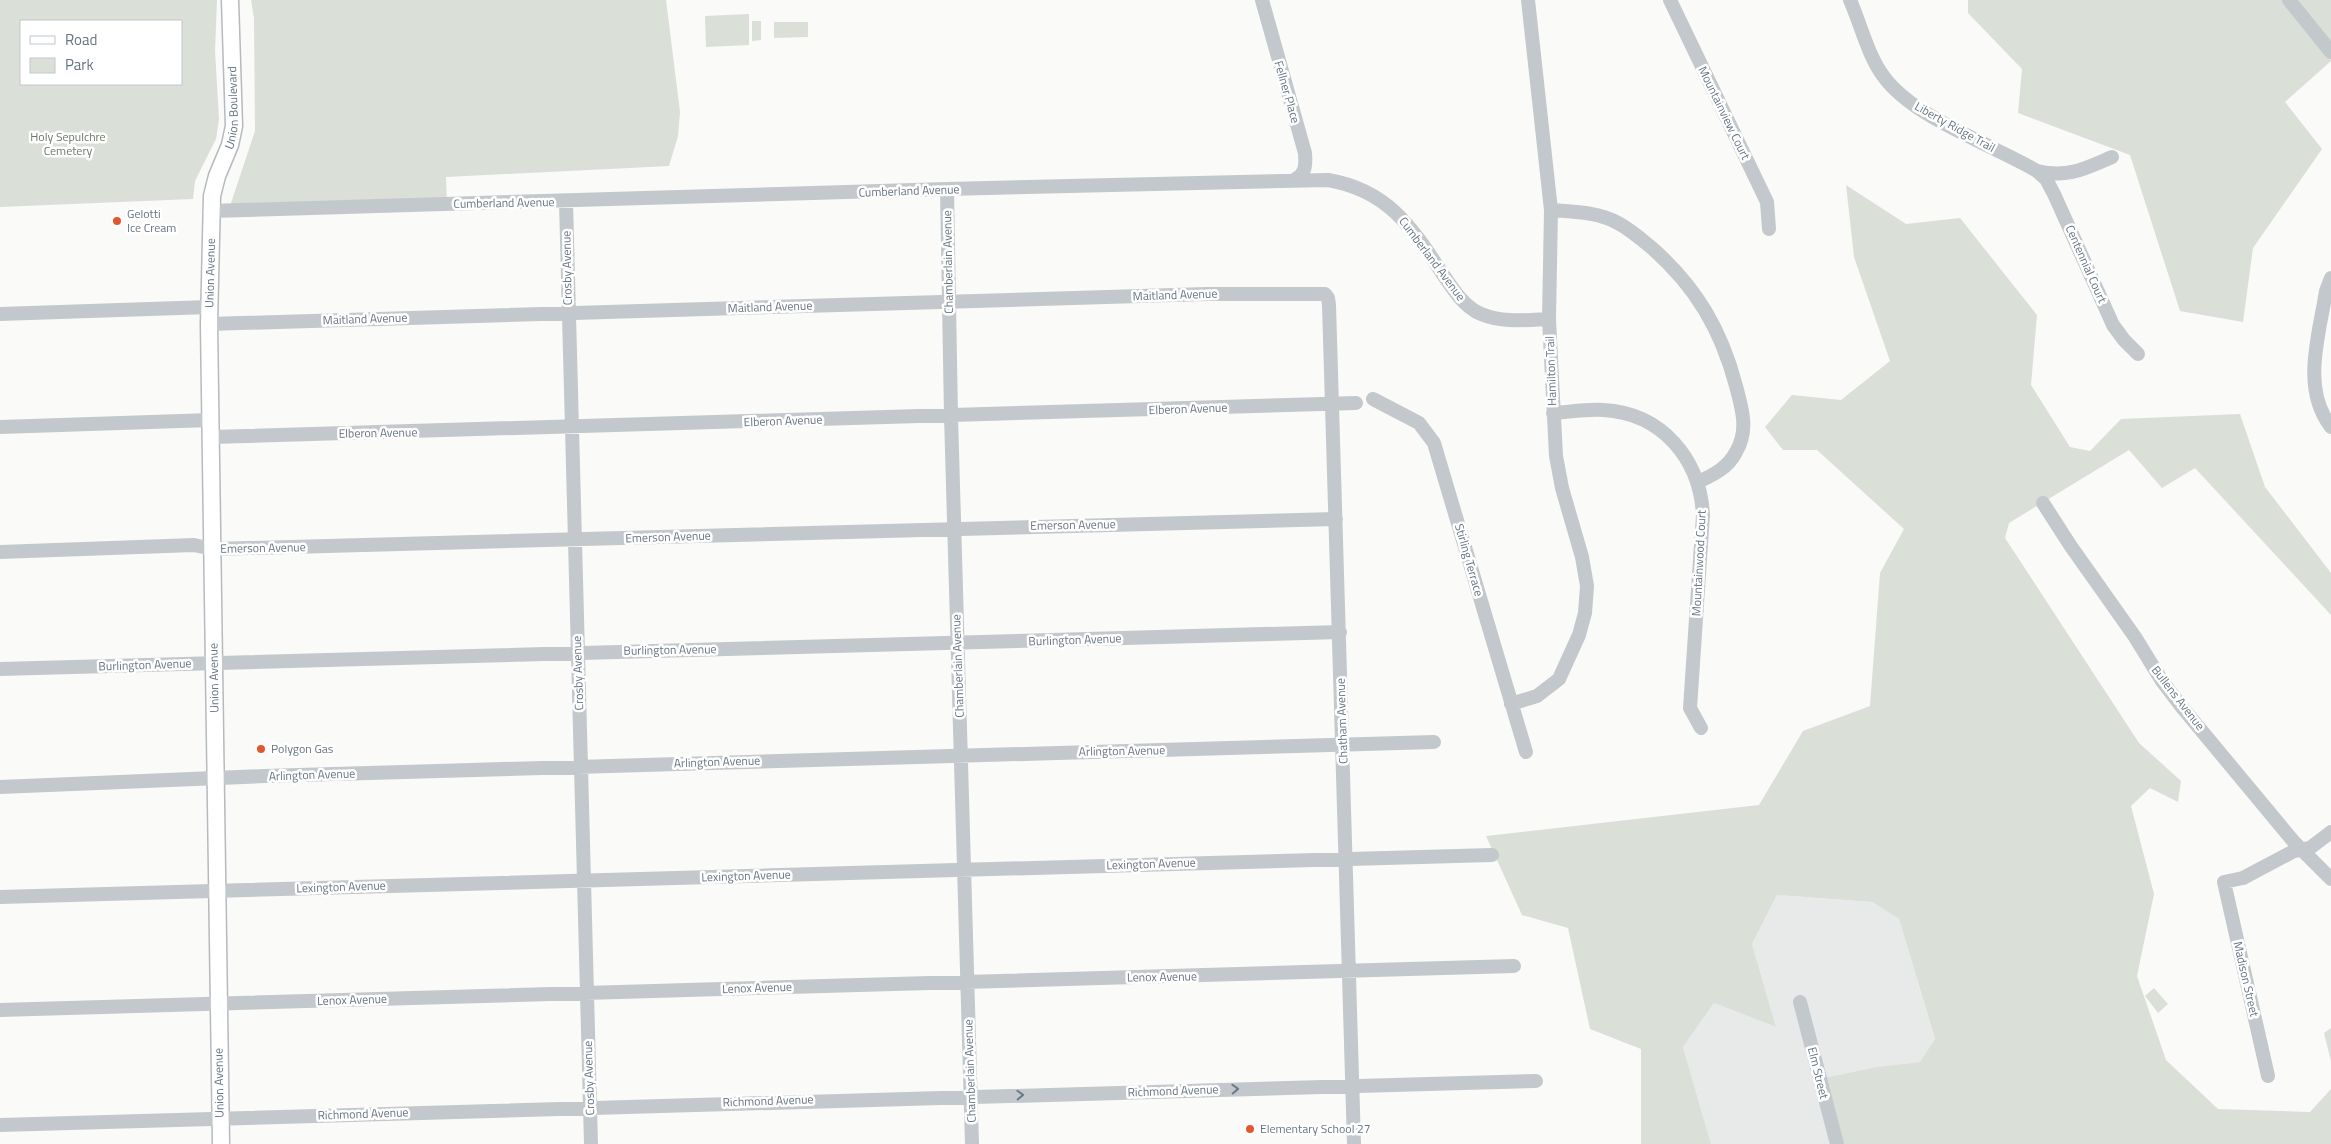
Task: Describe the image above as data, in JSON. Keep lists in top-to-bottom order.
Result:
{
  "streets": {
    "main road": ["Union Boulevard", "Union Avenue"],
    "street": [
      "Fellner Place",
      "Mountainview Court",
      "Liberty Ridge Trail",
      "Cumberland Avenue",
      "Chamberlain Avenue",
      "Centennial Court",
      "Crosby Avenue",
      "Maitland Avenue",
      "Hamilton Trail",
      "Elberon Avenue",
      "Emerson Avenue",
      "Stirling Terrace",
      "Mountainwood Court",
      "Burlington Avenue",
      "Bullens Avenue",
      "Chatham Avenue",
      "Arlington Avenue",
      "Lexington Avenue",
      "Lenox Avenue",
      "Madison Street",
      "Elm Street",
      "Richmond Avenue"
    ]
  },
  "crossings": [
    ["Fellner Place", "Cumberland Avenue"],
    ["Union Boulevard", "Cumberland Avenue"],
    ["Union Boulevard", "Union Avenue"],
    ["Liberty Ridge Trail", "Centennial Court"],
    ["Cumberland Avenue", "Chamberlain Avenue"],
    ["Cumberland Avenue", "Crosby Avenue"],
    ["Cumberland Avenue", "Union Avenue"],
    ["Cumberland Avenue", "Hamilton Trail"],
    ["Chamberlain Avenue", "Maitland Avenue"],
    ["Chamberlain Avenue", "Elberon Avenue"],
    ["Chamberlain Avenue", "Emerson Avenue"],
    ["Chamberlain Avenue", "Burlington Avenue"],
    ["Chamberlain Avenue", "Arlington Avenue"],
    ["Chamberlain Avenue", "Lexington Avenue"],
    ["Chamberlain Avenue", "Lenox Avenue"],
    ["Chamberlain Avenue", "Richmond Avenue"],
    ["Crosby Avenue", "Maitland Avenue"],
    ["Crosby Avenue", "Elberon Avenue"],
    ["Crosby Avenue", "Emerson Avenue"],
    ["Crosby Avenue", "Burlington Avenue"],
    ["Crosby Avenue", "Arlington Avenue"],
    ["Crosby Avenue", "Lexington Avenue"],
    ["Crosby Avenue", "Lenox Avenue"],
    ["Crosby Avenue", "Richmond Avenue"],
    ["Union Avenue", "Maitland Avenue"],
    ["Union Avenue", "Elberon Avenue"],
    ["Union Avenue", "Emerson Avenue"],
    ["Union Avenue", "Burlington Avenue"],
    ["Union Avenue", "Arlington Avenue"],
    ["Union Avenue", "Lexington Avenue"],
    ["Union Avenue", "Lenox Avenue"],
    ["Union Avenue", "Richmond Avenue"],
    ["Maitland Avenue", "Chatham Avenue"],
    ["Hamilton Trail", "Stirling Terrace"],
    ["Hamilton Trail", "Mountainwood Court"],
    ["Elberon Avenue", "Chatham Avenue"],
    ["Emerson Avenue", "Chatham Avenue"],
    ["Burlington Avenue", "Chatham Avenue"],
    ["Bullens Avenue", "Madison Street"],
    ["Chatham Avenue", "Arlington Avenue"],
    ["Chatham Avenue", "Lexington Avenue"],
    ["Chatham Avenue", "Lenox Avenue"],
    ["Chatham Avenue", "Richmond Avenue"]
  ],
  "parks": ["Holy Sepulchre Cemetery"],
  "places": ["Gelotti Ice Cream", "Polygon Gas", "Elementary School 27"],
  "legend": ["Road", "Park"]
}
